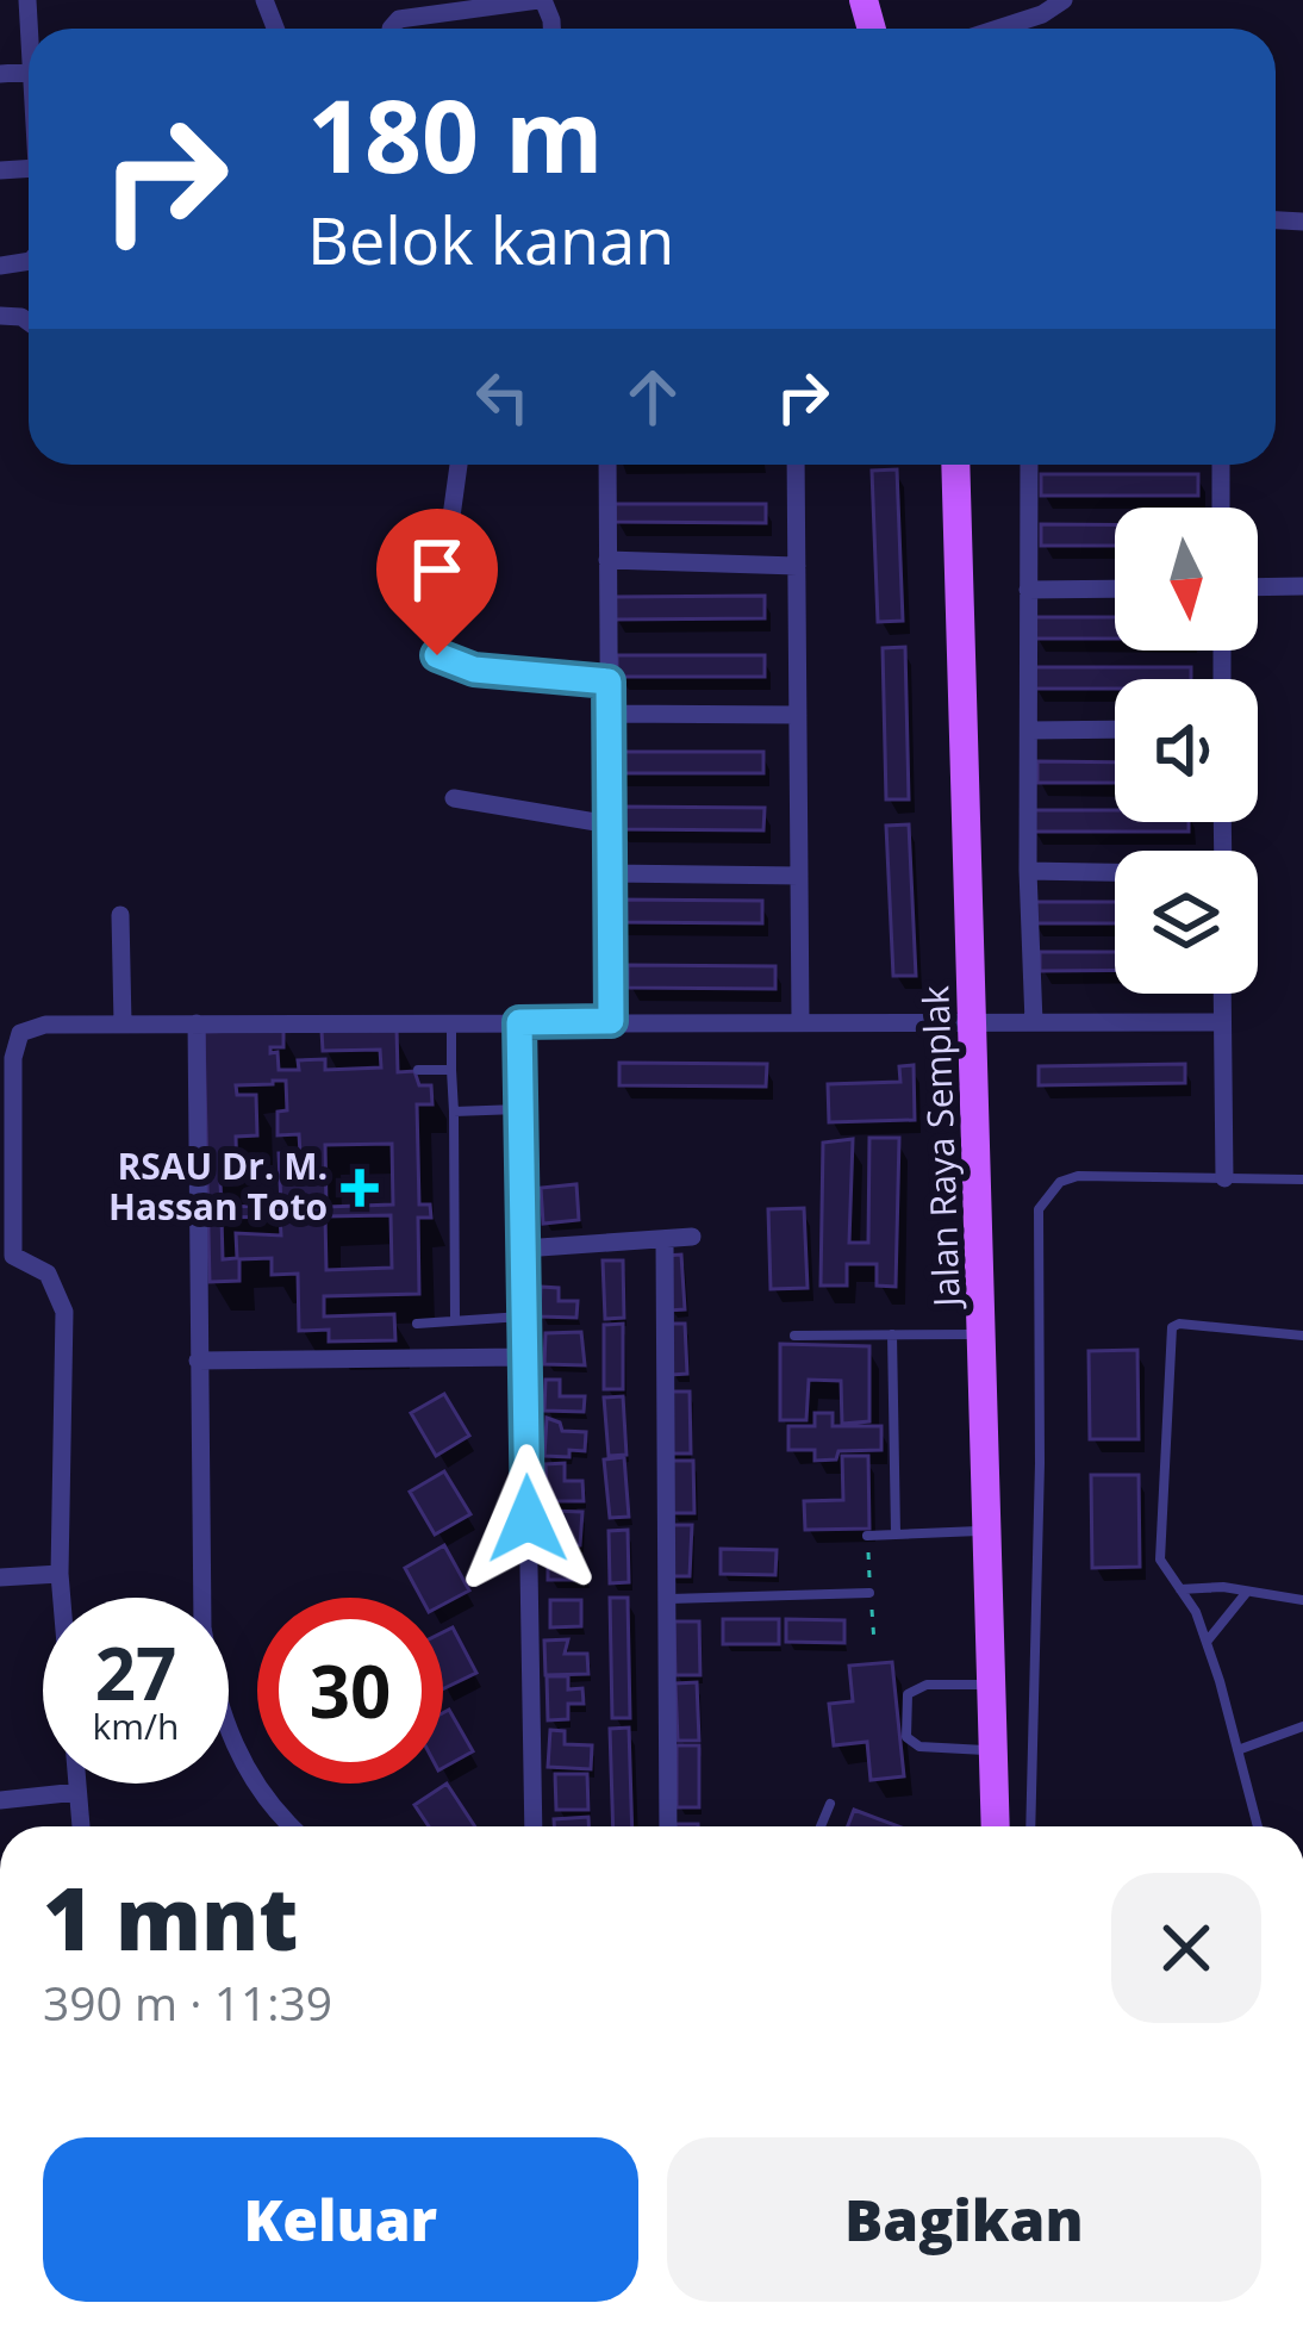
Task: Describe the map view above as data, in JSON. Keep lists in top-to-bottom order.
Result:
{
  "streets": {
    "main road": ["Jalan Raya Semplak"]
  },
  "places": {
    "health": ["RSAU Dr. M. Hassan Toto"]
  },
  "north": "bottom",
  "page": {
    "turn": ["180 m", "Belok kanan"],
    "speed": "27 km/h",
    "limit": "30",
    "heading": ["1 mnt", "390 m · 11:39"],
    "buttons": ["Keluar", "Bagikan"]
  }
}
